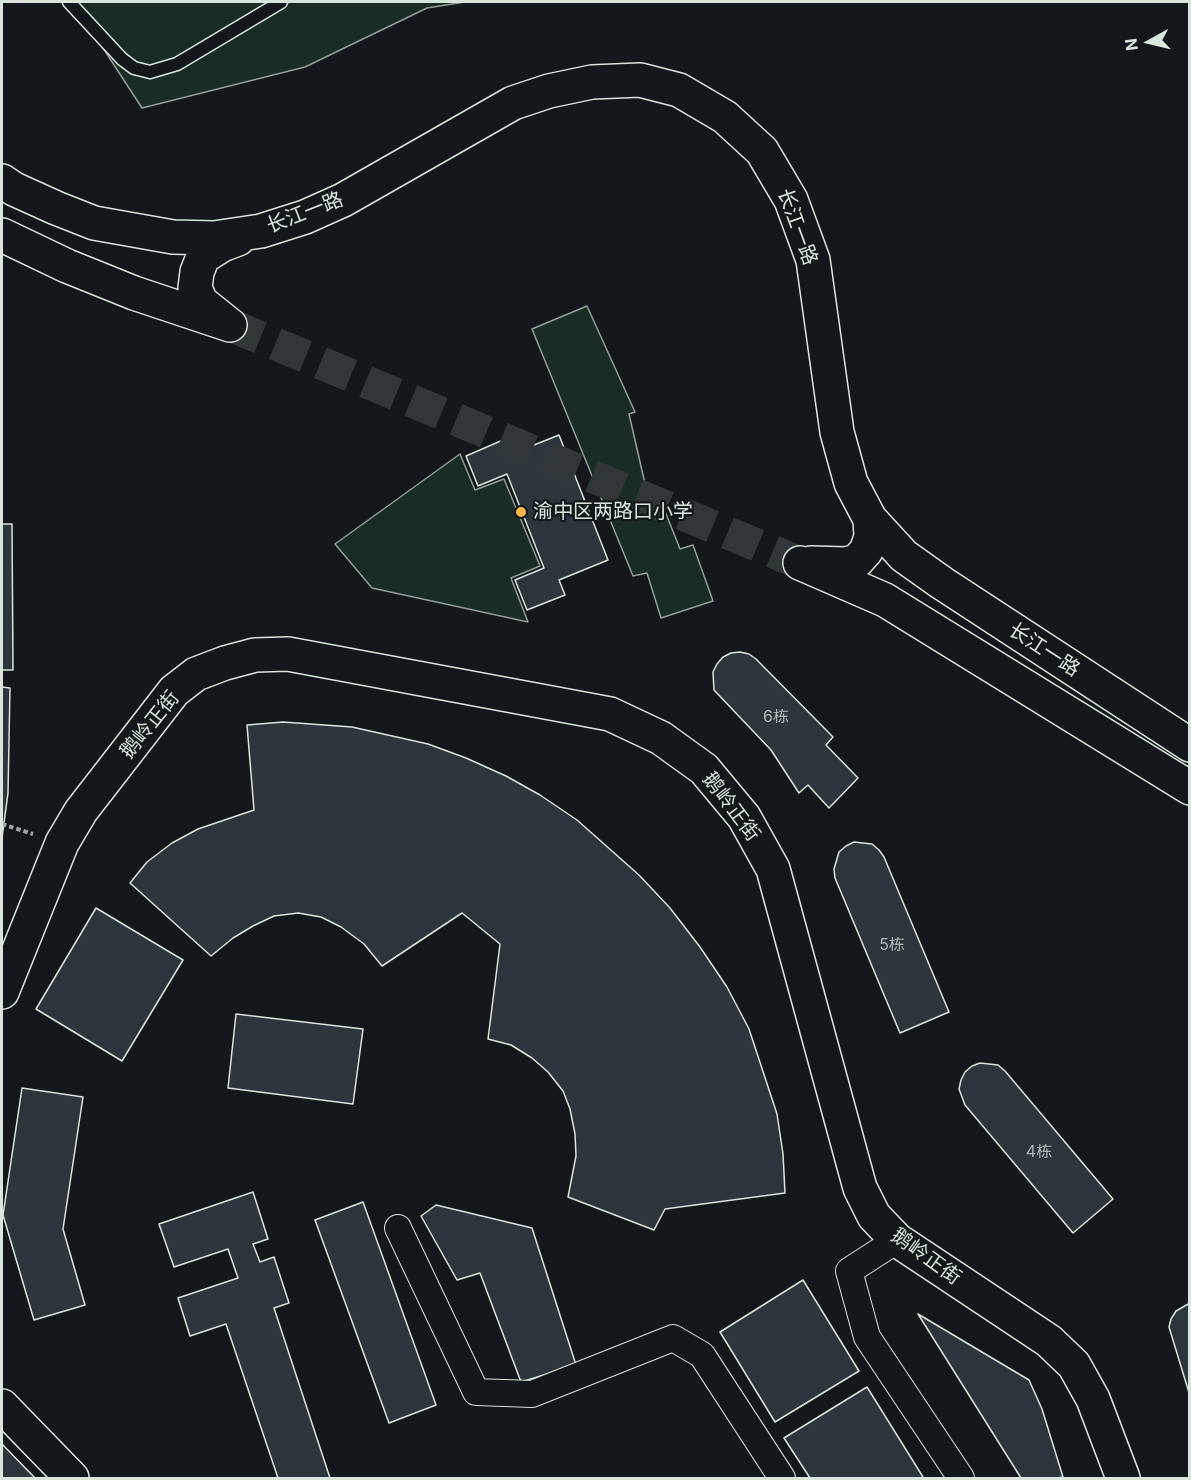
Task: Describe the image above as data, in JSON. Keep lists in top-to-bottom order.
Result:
{
  "streets": {
    "main road": ["长江一路", "鹅岭正街"]
  },
  "places": ["渝中区两路口小学"],
  "house_numbers": ["6栋", "5栋", "4栋"],
  "north": "left"
}
